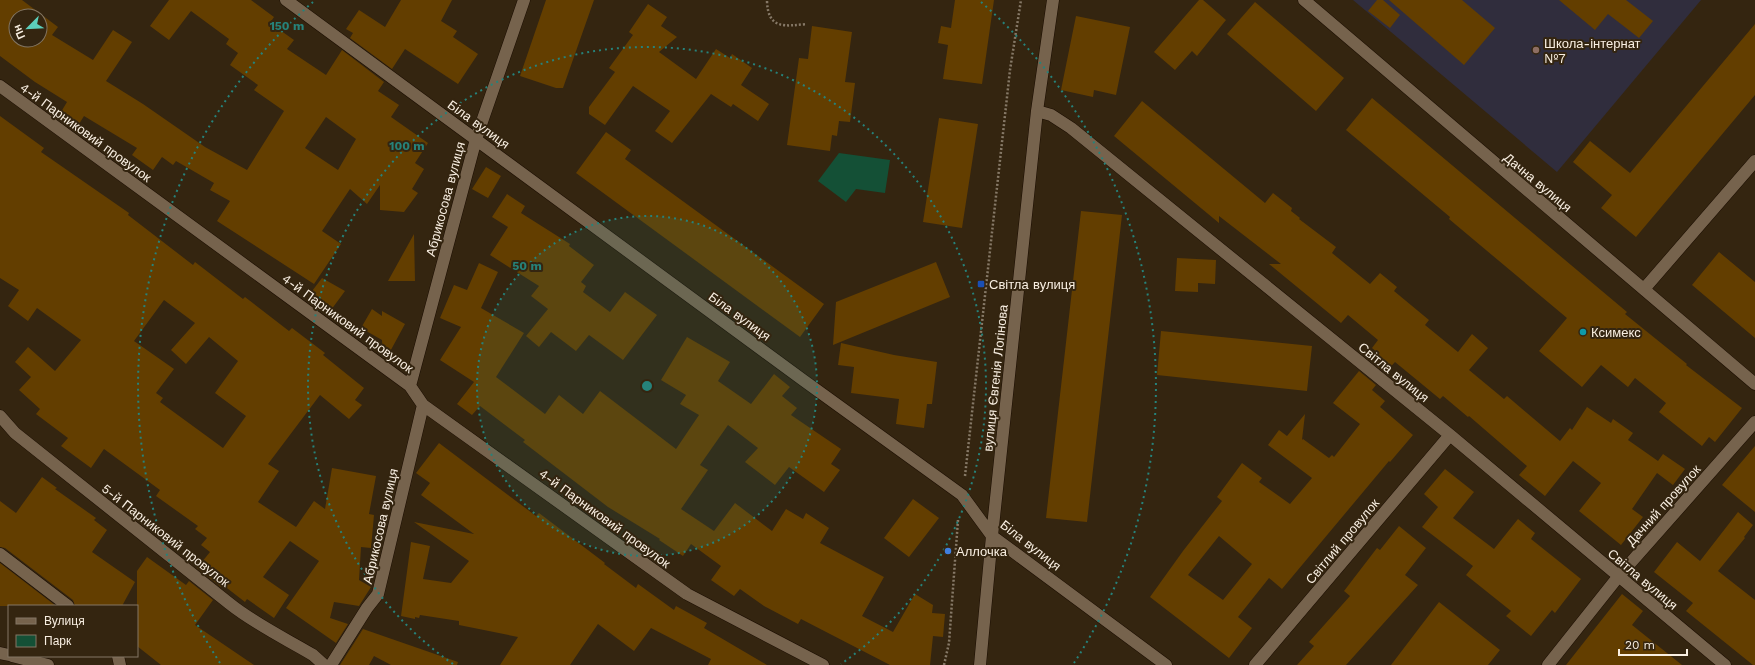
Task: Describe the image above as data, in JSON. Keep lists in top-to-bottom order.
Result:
{
  "streets": {
    "street": [
      "Біла вулиця",
      "4-й Парниковий провулок",
      "Дачна вулиця",
      "Абрикосова вулиця",
      "Світла вулиця",
      "вулиця Євгенія Логінова",
      "Дачний провулок",
      "5-й Парниковий провулок",
      "Світлий провулок"
    ]
  },
  "crossings": [
    ["Біла вулиця", "Абрикосова вулиця"],
    ["Біла вулиця", "вулиця Євгенія Логінова"],
    ["4-й Парниковий провулок", "Абрикосова вулиця"],
    ["Світла вулиця", "вулиця Євгенія Логінова"],
    ["Світла вулиця", "Дачний провулок"],
    ["Світла вулиця", "Світлий провулок"]
  ],
  "places": {
    "other": ["Школа-інтернат №7", "Ксимекс", "Аллочка"],
    "transit": ["Світла вулиця"]
  },
  "legend": ["Вулиця", "Парк"],
  "scale_bar": "20 m",
  "north": "bottom left",
  "rings": ["150 m", "100 m", "50 m"]
}
